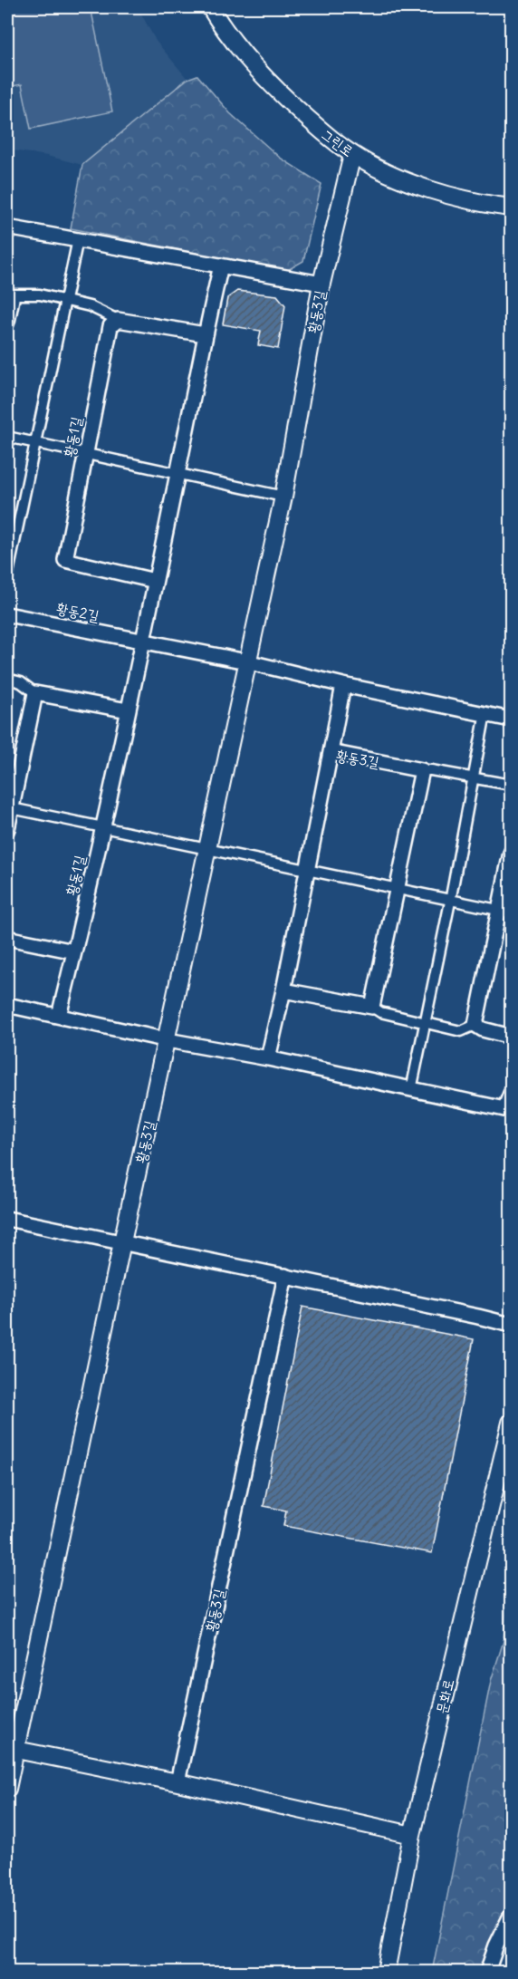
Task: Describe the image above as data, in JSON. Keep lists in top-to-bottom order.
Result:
{
  "streets": {
    "street": [
      "그린로",
      "황동3길",
      "황동1길",
      "황동2길",
      "문화로"
    ]
  },
  "crossings": [
    ["그린로", "황동3길"],
    ["황동3길", "황동2길"],
    ["황동1길", "황동2길"]
  ]
}
